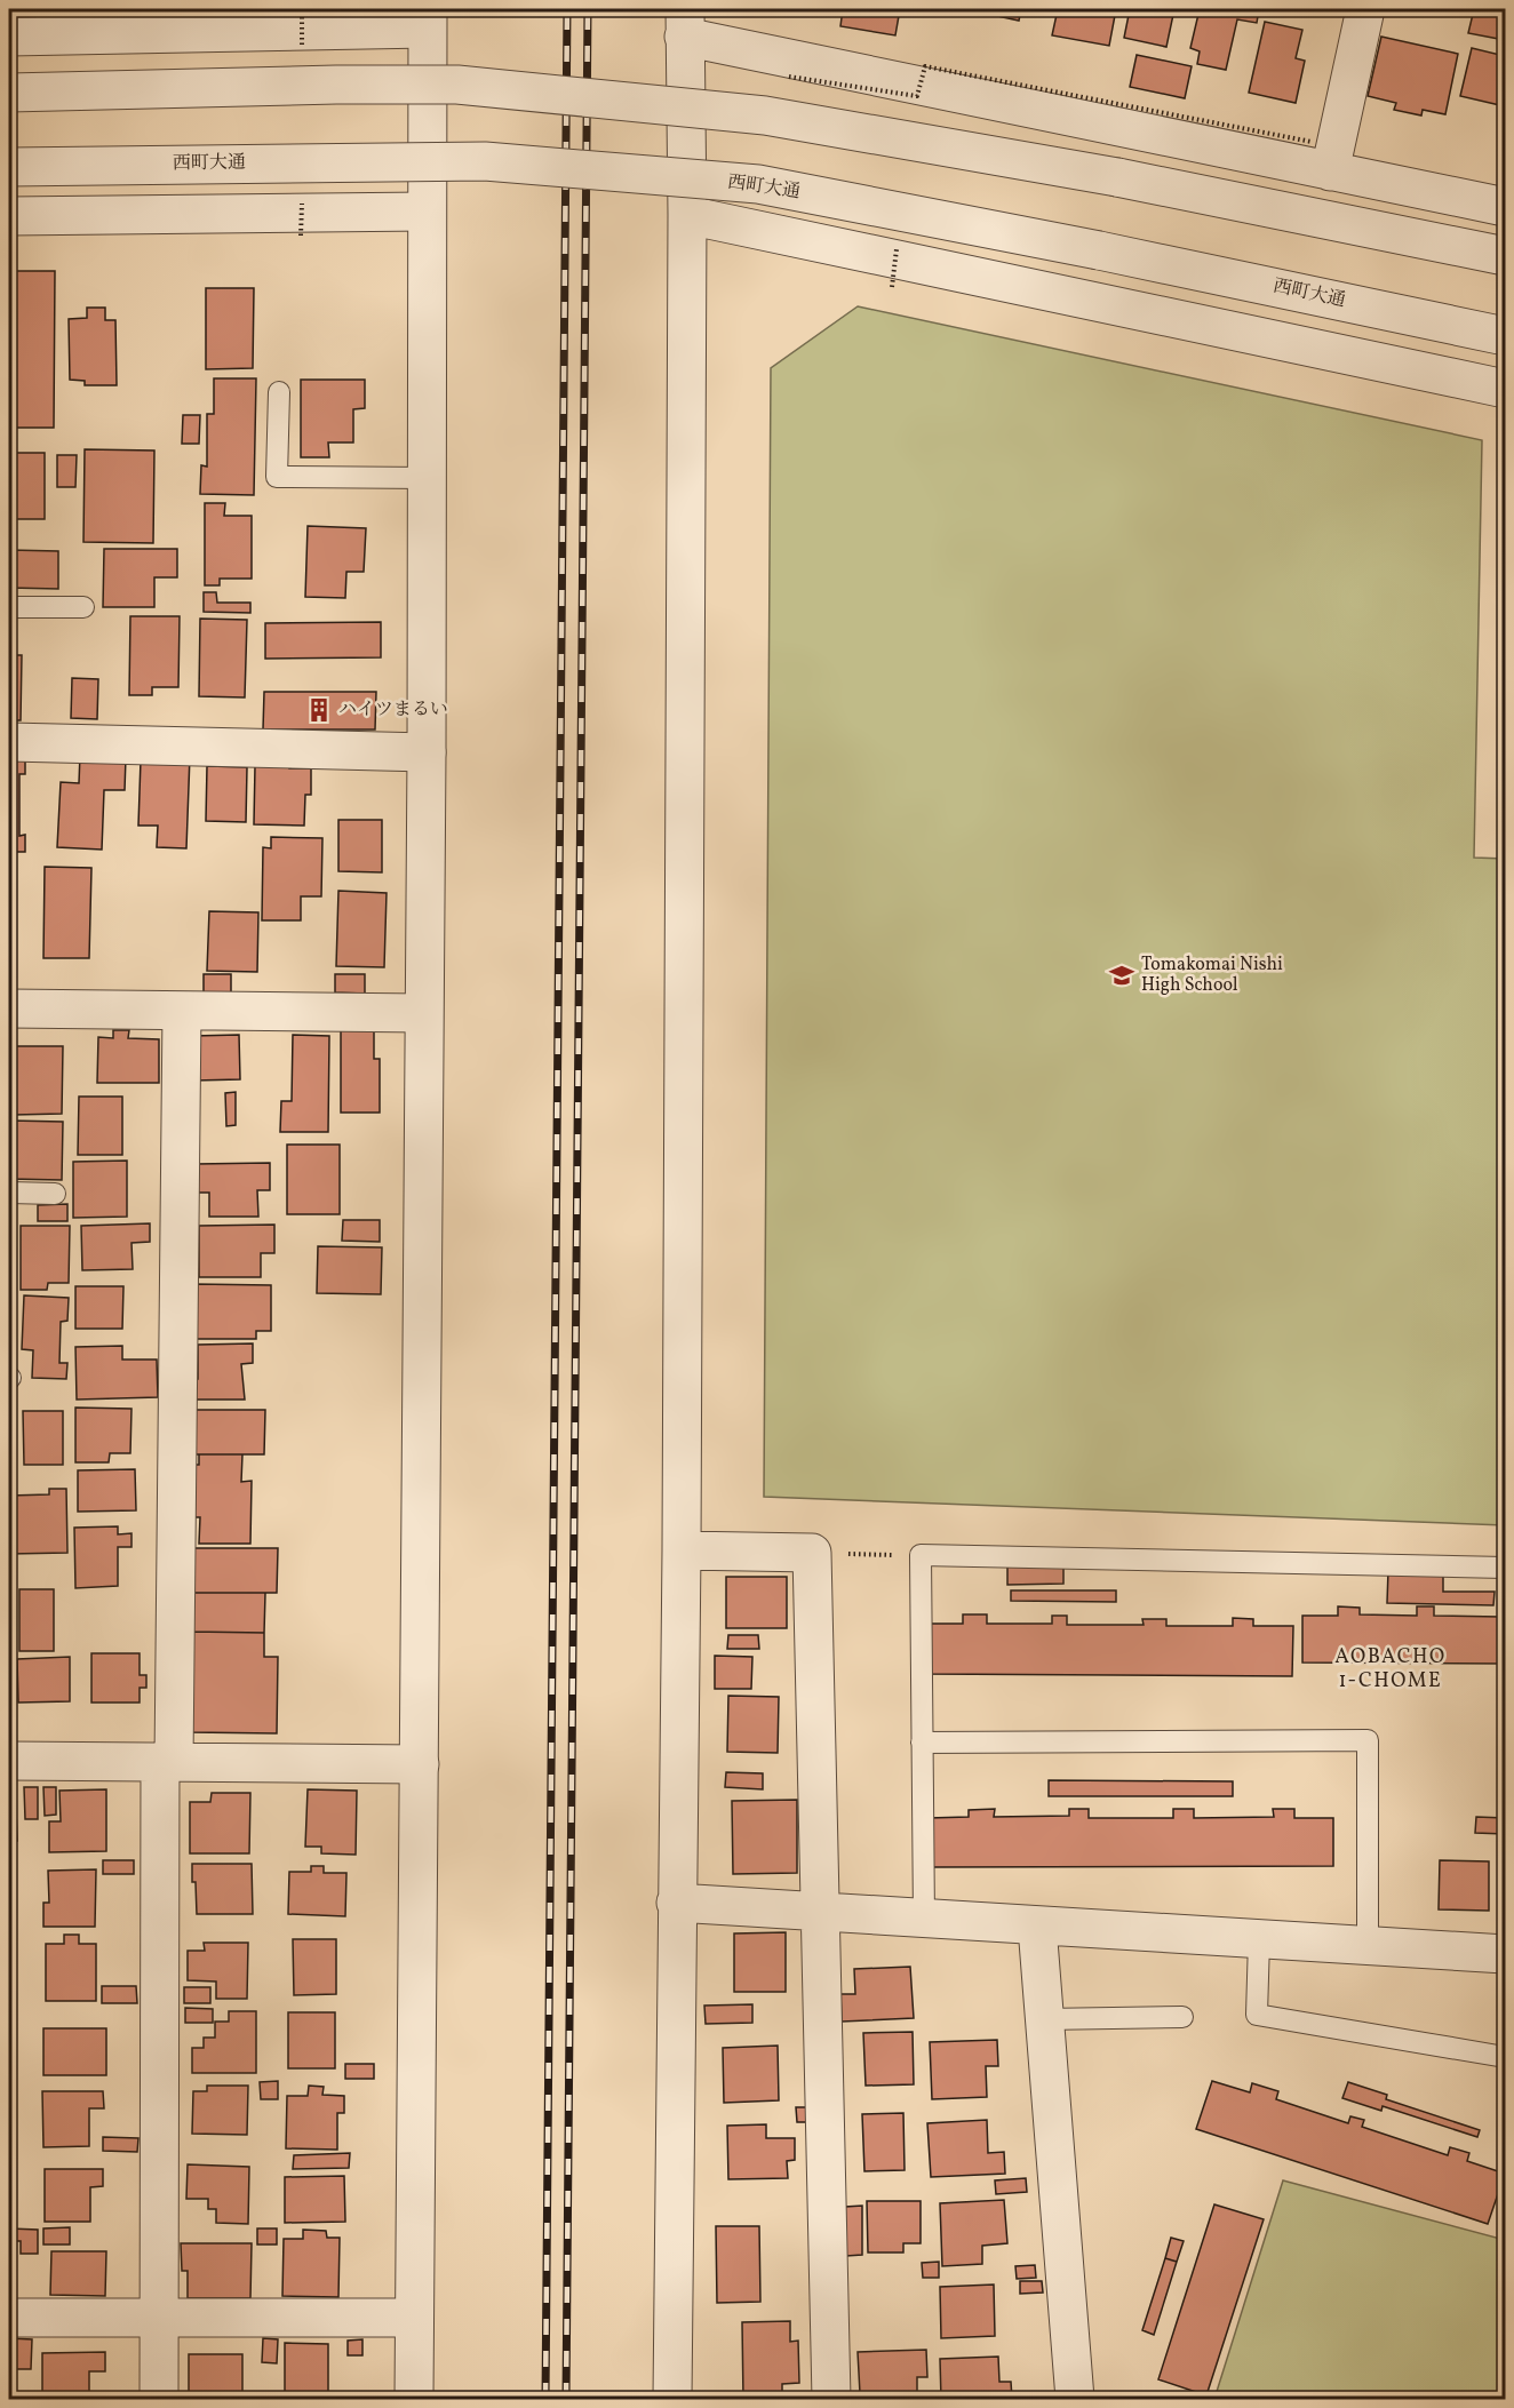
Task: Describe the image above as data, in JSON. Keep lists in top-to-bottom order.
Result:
{
  "streets": {
    "street": ["西町大通"]
  },
  "districts": ["AOBACHO 1-CHOME"],
  "places": {
    "building": ["ハイツまるい"],
    "school or university": ["Tomakomai Nishi High School"]
  }
}
